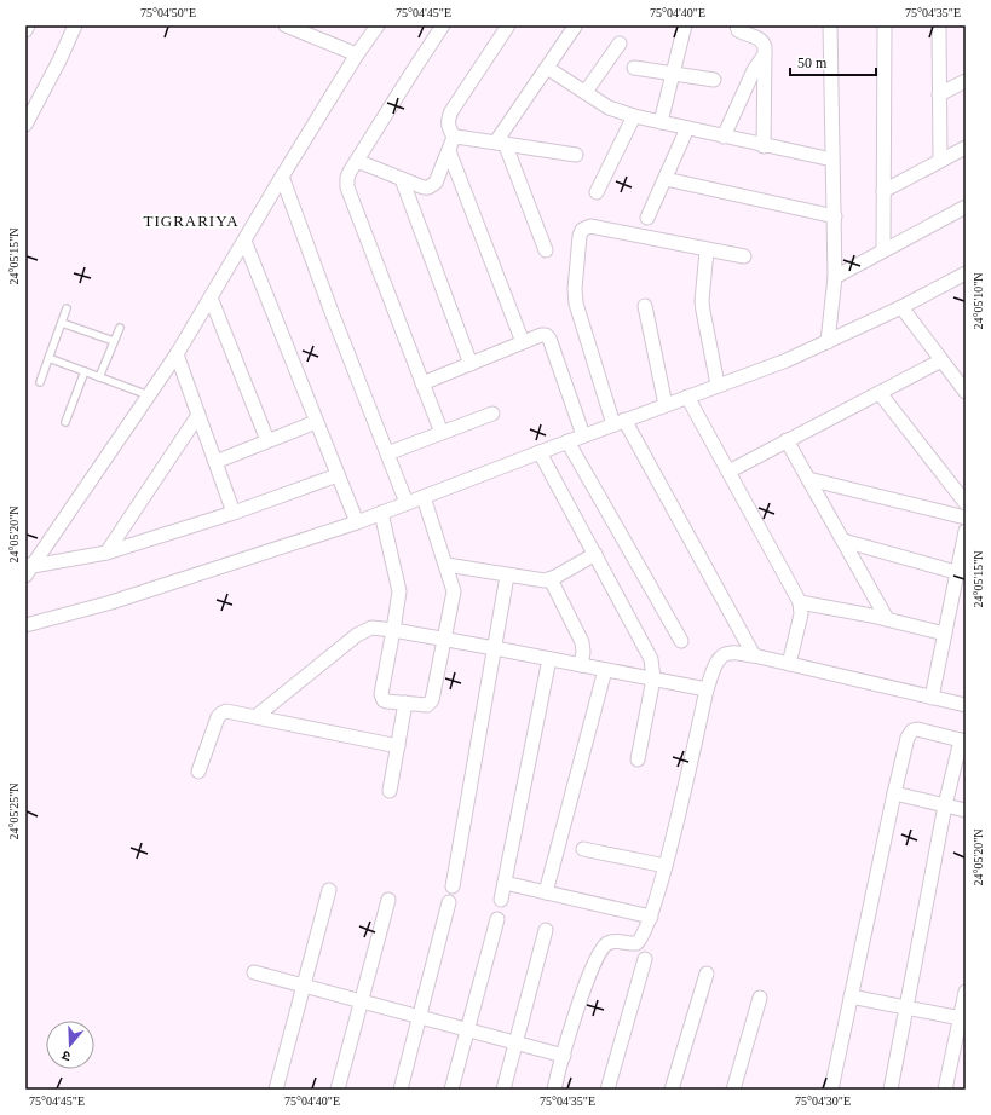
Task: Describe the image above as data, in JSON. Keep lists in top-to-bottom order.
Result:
{
  "districts": ["TIGRARIYA"],
  "scale_bar": "50 m",
  "north": "bottom",
  "coordinates": [
    "75°04'50\"E",
    "75°04'45\"E",
    "75°04'40\"E",
    "75°04'35\"E",
    "24°05'15\"N",
    "24°05'10\"N",
    "24°05'20\"N",
    "24°05'25\"N",
    "75°04'30\"E"
  ]
}
